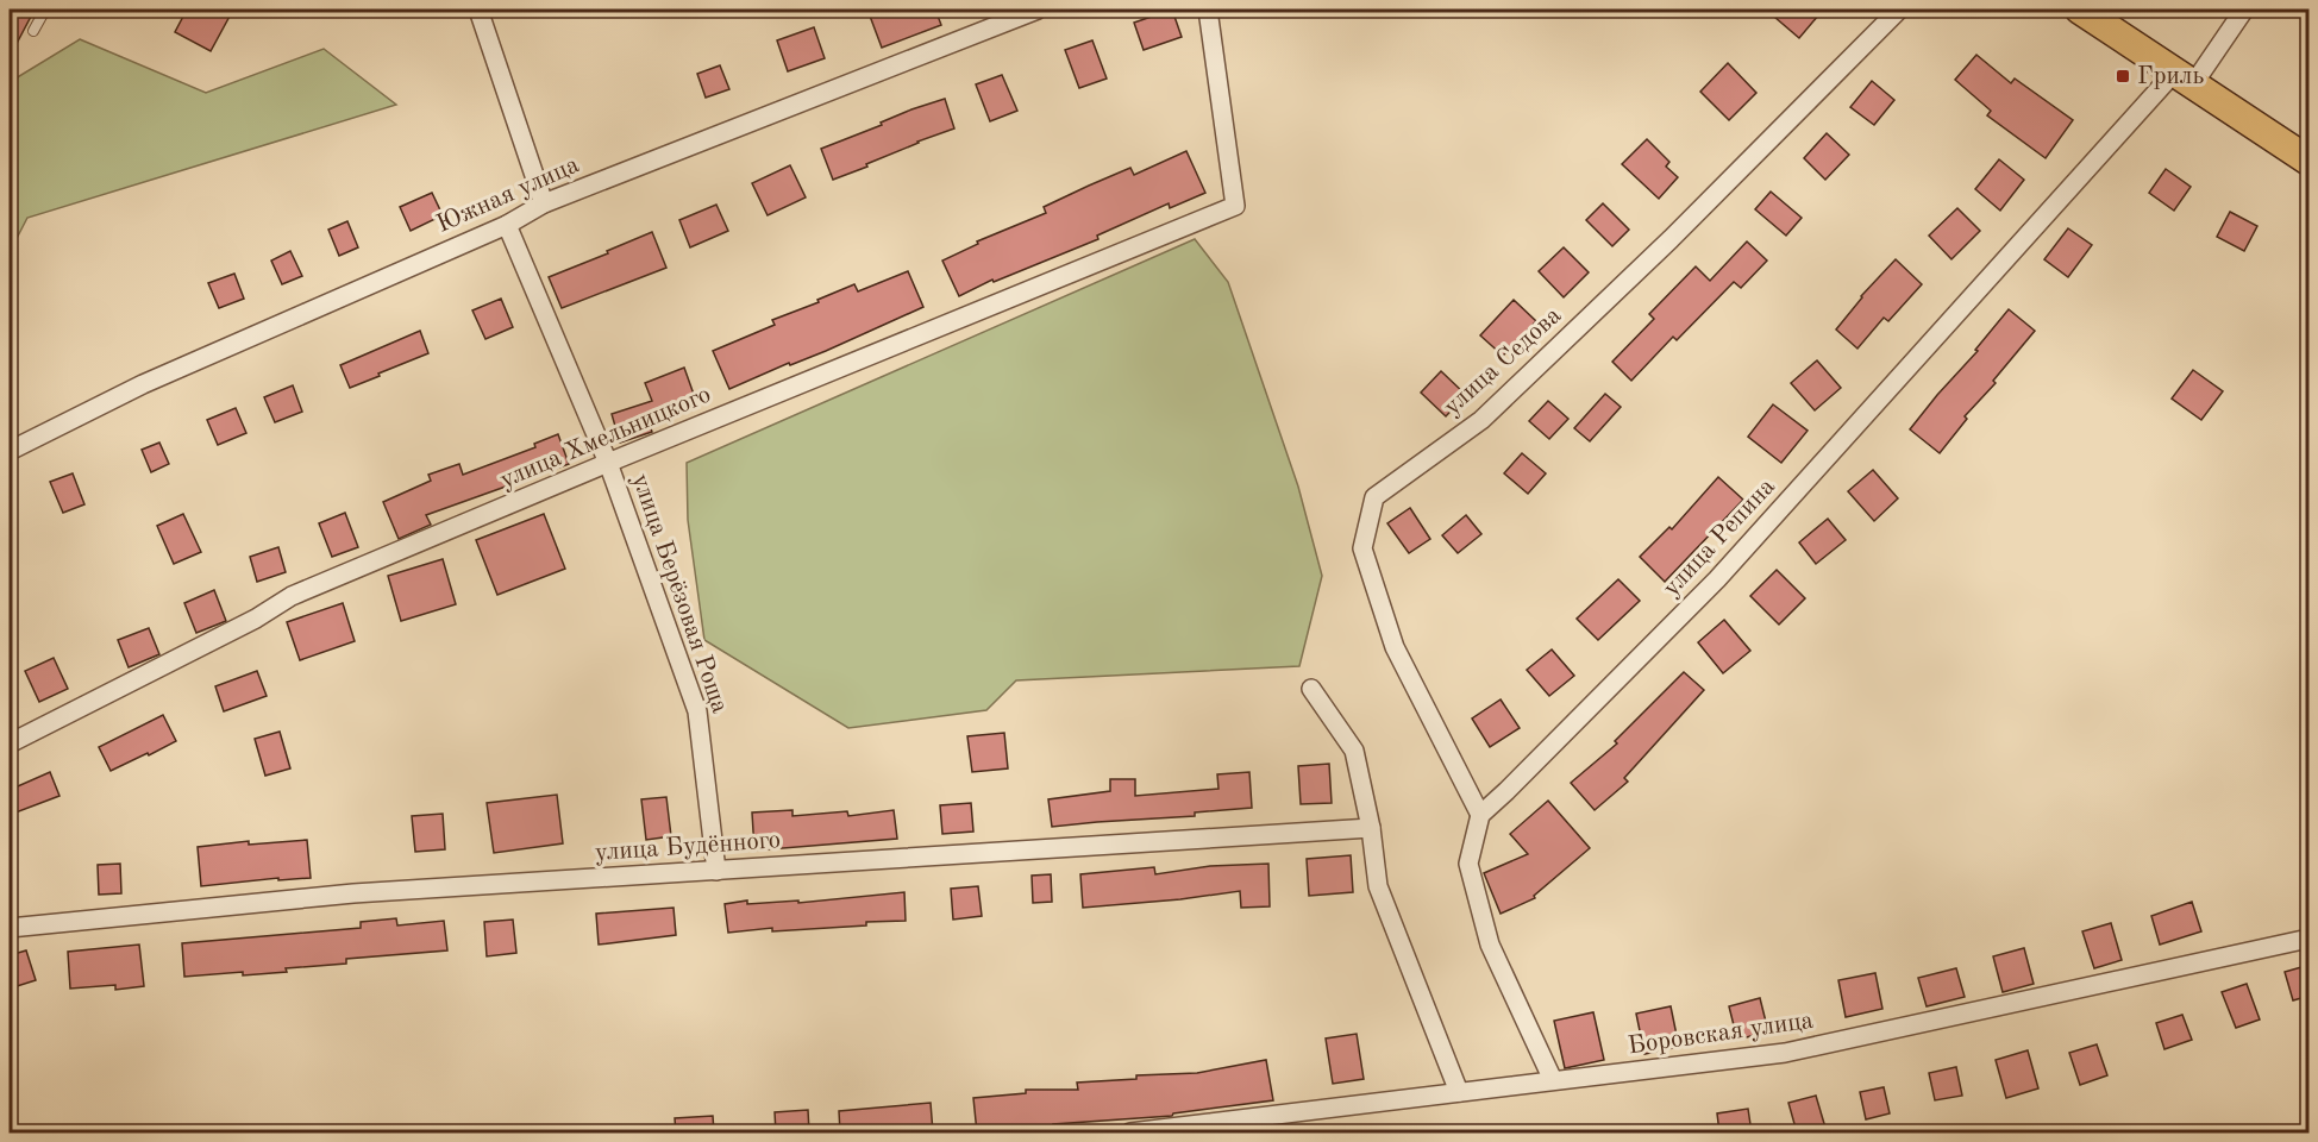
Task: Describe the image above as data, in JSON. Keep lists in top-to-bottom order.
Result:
{
  "streets": {
    "street": [
      "Южная улица",
      "улица Седова",
      "улица Хмельницкого",
      "улица Репина",
      "улица Берёзовая Роща",
      "улица Будённого",
      "Боровская улица"
    ]
  },
  "crossings": [
    ["Южная улица", "улица Берёзовая Роща"],
    ["улица Седова", "улица Репина"],
    ["улица Хмельницкого", "улица Берёзовая Роща"],
    ["улица Берёзовая Роща", "улица Будённого"]
  ],
  "places": {
    "transit": ["Гриль"]
  }
}
